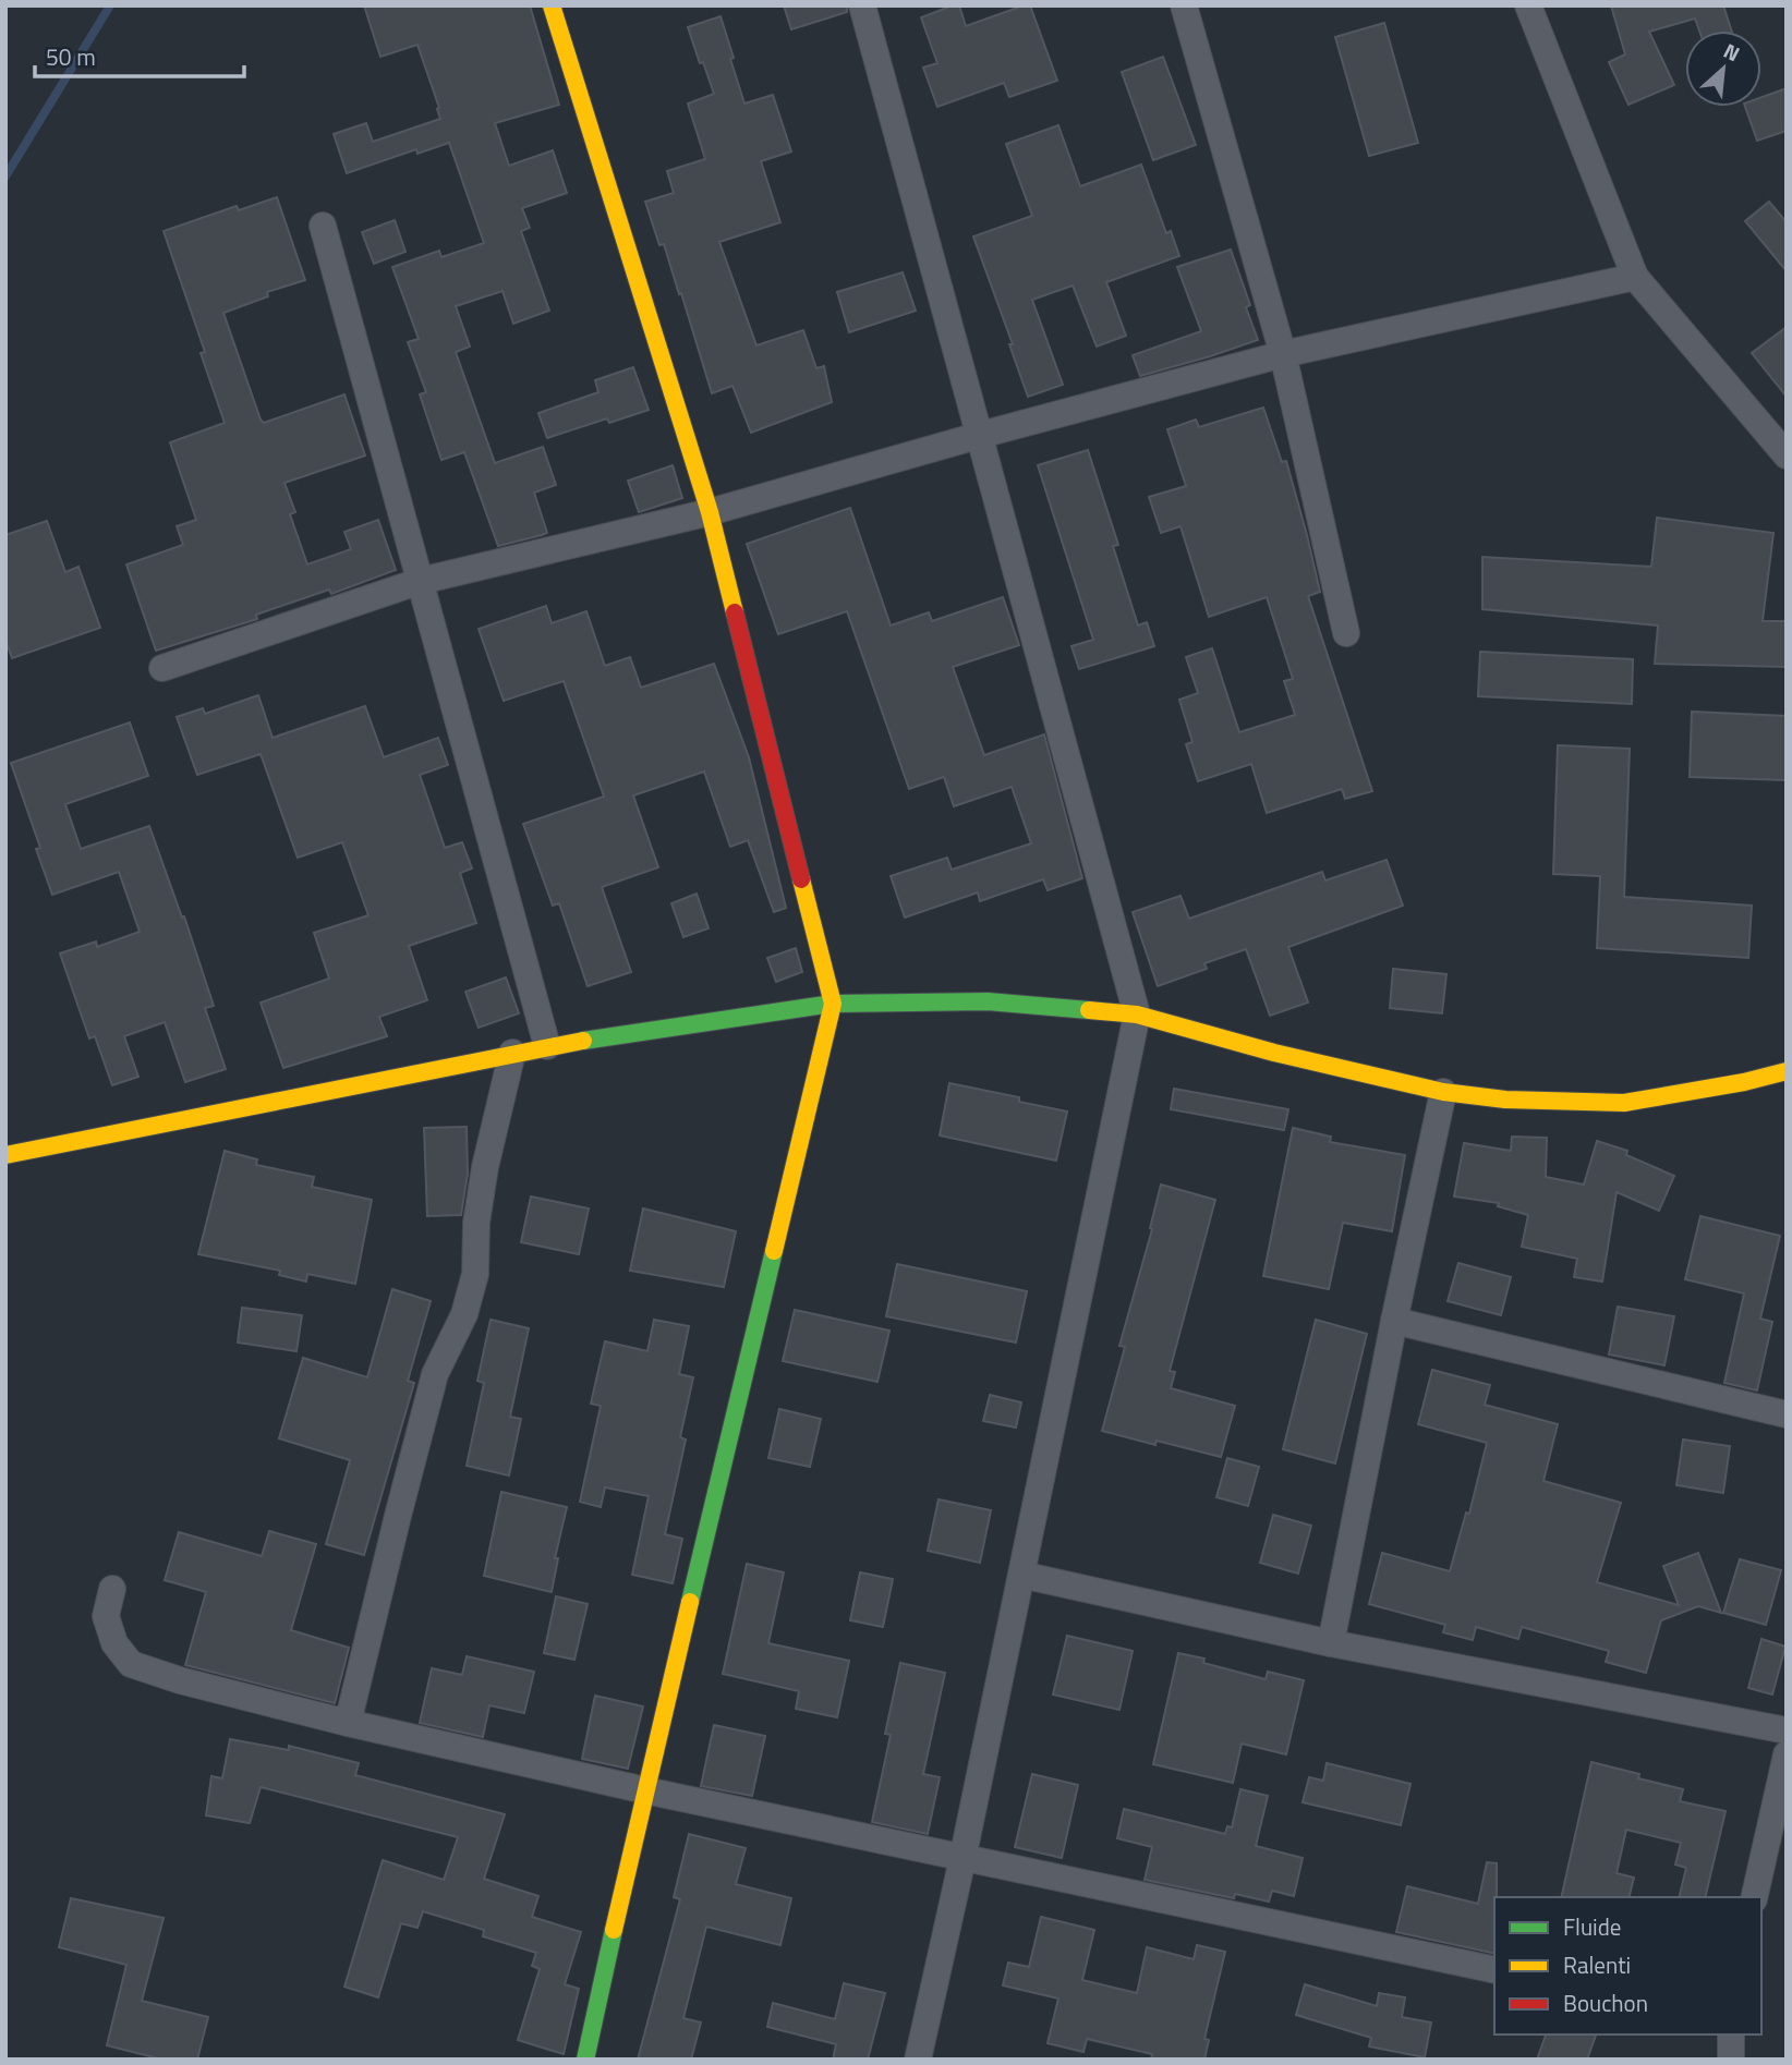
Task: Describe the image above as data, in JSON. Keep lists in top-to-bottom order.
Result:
{
  "legend": ["Fluide", "Ralenti", "Bouchon"],
  "scale_bar": "50 m",
  "north": "top right"
}
